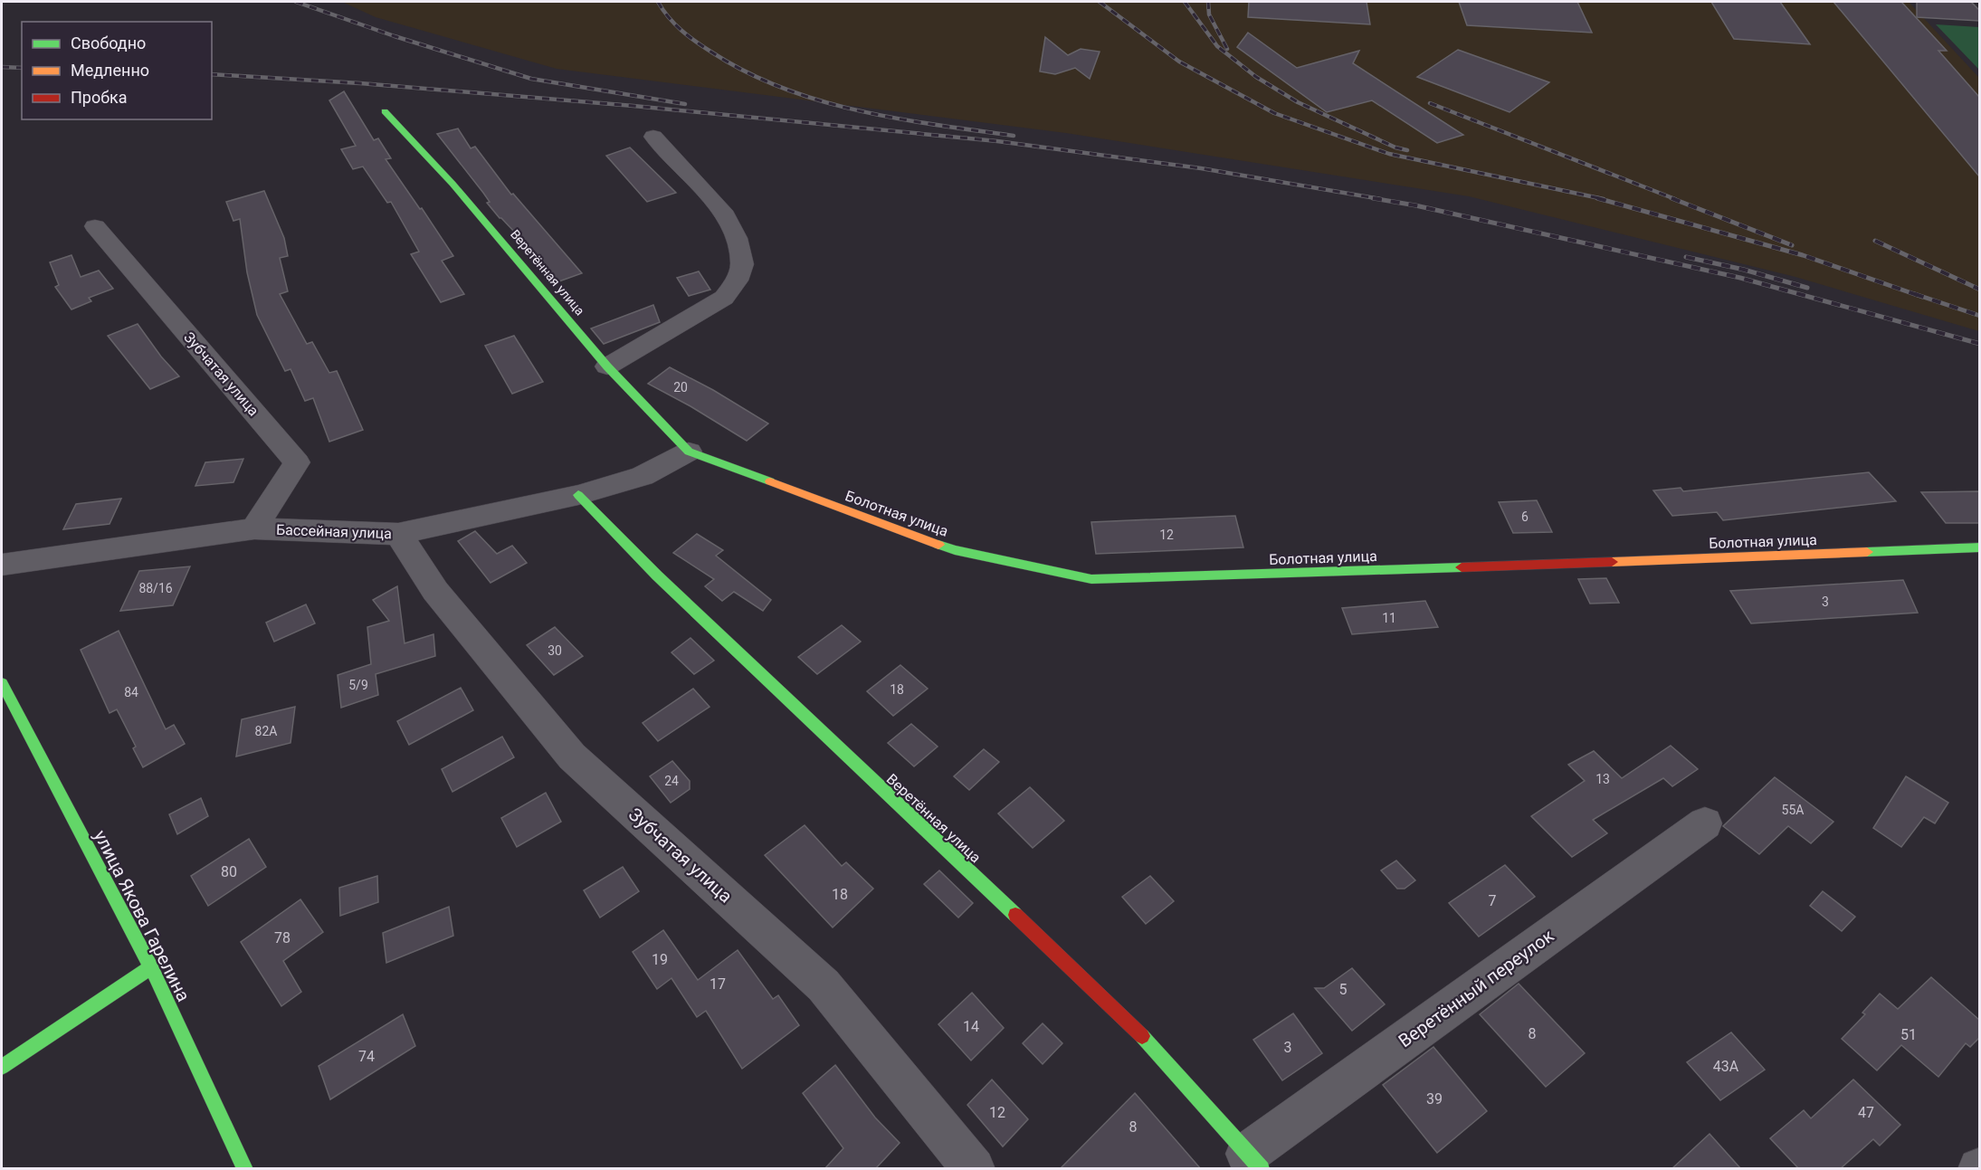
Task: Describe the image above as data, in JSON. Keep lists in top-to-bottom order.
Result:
{
  "streets": {
    "street": [
      "Веретённая улица",
      "Зубчатая улица",
      "Болотная улица",
      "Бассейная улица",
      "улица Якова Гарелина",
      "Веретённый переулок"
    ]
  },
  "crossings": [
    ["Веретённая улица", "Болотная улица"],
    ["Веретённая улица", "Бассейная улица"],
    ["Веретённая улица", "Веретённый переулок"],
    ["Зубчатая улица", "Бассейная улица"],
    ["Болотная улица", "Бассейная улица"]
  ],
  "house_numbers": [
    "20",
    "6",
    "12",
    "88/16",
    "3",
    "11",
    "30",
    "5/9",
    "18",
    "84",
    "82А",
    "13",
    "24",
    "55А",
    "80",
    "18",
    "7",
    "78",
    "19",
    "17",
    "5",
    "14",
    "8",
    "51",
    "3",
    "74",
    "43А",
    "39",
    "12",
    "47",
    "8"
  ],
  "legend": ["Свободно", "Медленно", "Пробка"]
}
